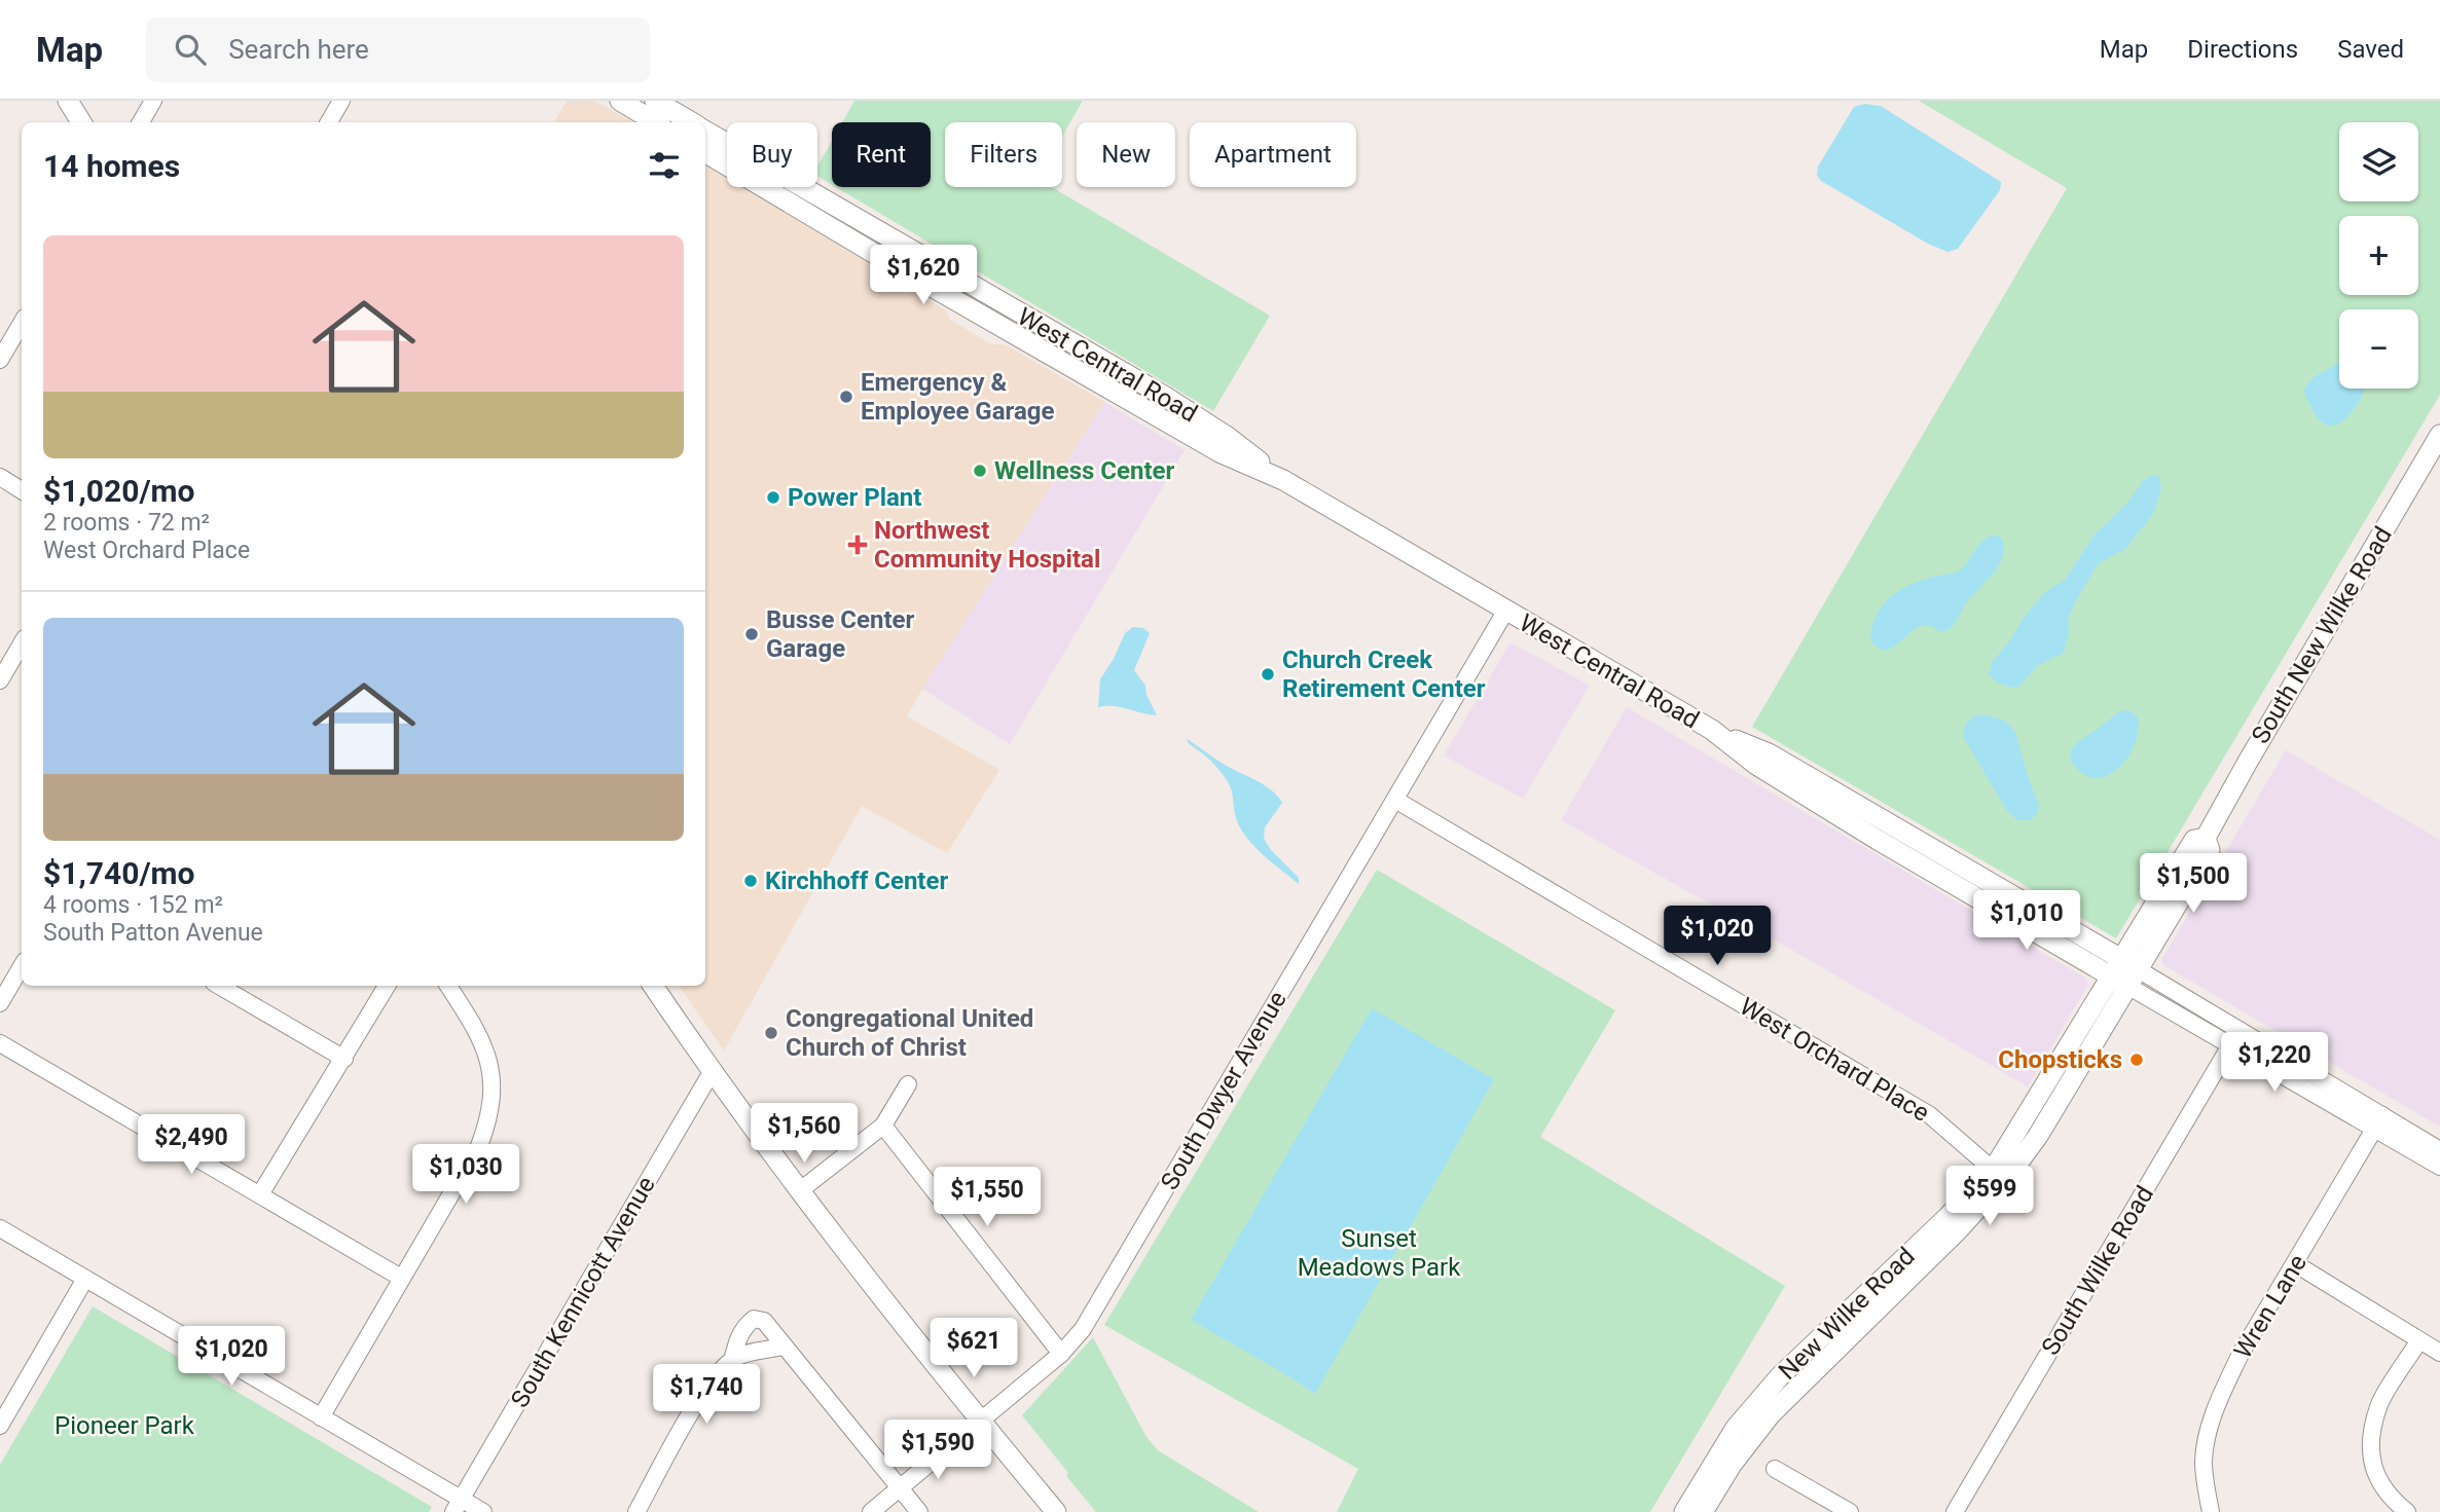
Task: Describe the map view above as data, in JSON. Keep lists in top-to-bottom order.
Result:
{
  "streets": {
    "main road": ["West Central Road", "South New Wilke Road", "New Wilke Road"],
    "street": [
      "West Orchard Place",
      "South Dwyer Avenue",
      "South Wilke Road",
      "South Kennicott Avenue",
      "Wren Lane"
    ]
  },
  "crossings": [
    ["West Central Road", "South New Wilke Road"],
    ["West Central Road", "South Dwyer Avenue"],
    ["West Central Road", "New Wilke Road"],
    ["South New Wilke Road", "New Wilke Road"],
    ["West Orchard Place", "South Dwyer Avenue"],
    ["West Orchard Place", "New Wilke Road"]
  ],
  "parks": ["Sunset Meadows Park", "Pioneer Park"],
  "places": {
    "other": [
      "Emergency & Employee Garage",
      "Wellness Center",
      "Power Plant",
      "Busse Center Garage",
      "Church Creek Retirement Center",
      "Kirchhoff Center",
      "Congregational United Church of Christ",
      "Chopsticks"
    ],
    "health": ["Northwest Community Hospital"]
  },
  "page": {
    "header": "Map",
    "search": "Search here",
    "nav": ["Map", "Directions", "Saved"],
    "map_buttons": ["+", "−"],
    "chip": [
      "Buy",
      "Rent",
      "Filters",
      "New",
      "Apartment"
    ],
    "heading": "14 homes",
    "list": [
      {
        "name": "$1,020/mo",
        "note": "2 rooms · 72 m² · West Orchard Place"
      },
      {
        "name": "$1,740/mo",
        "note": "4 rooms · 152 m² · South Patton Avenue"
      }
    ],
    "price": [
      "$1,620",
      "$1,500",
      "$1,010",
      "$1,020",
      "$1,220",
      "$1,560",
      "$2,490",
      "$1,030",
      "$599",
      "$1,550",
      "$621",
      "$1,020",
      "$1,740",
      "$1,590"
    ]
  }
}
